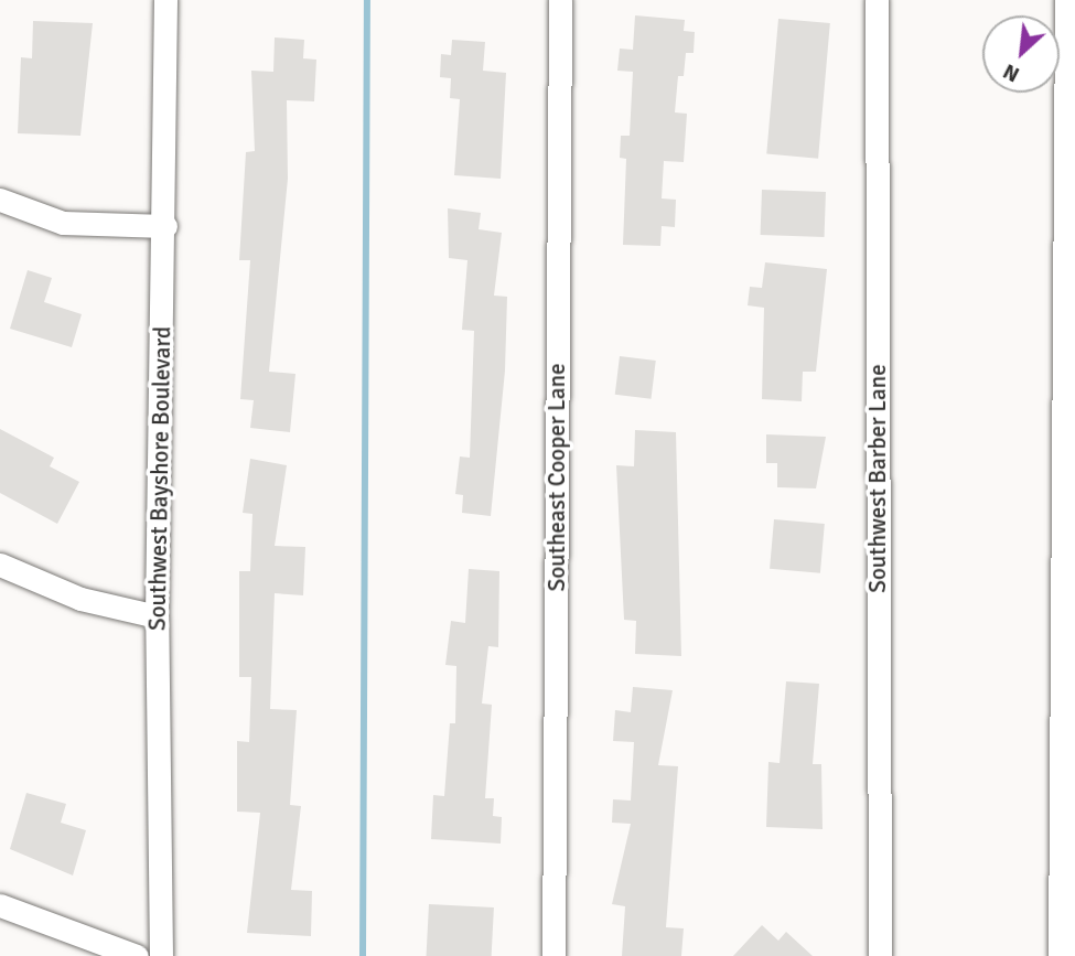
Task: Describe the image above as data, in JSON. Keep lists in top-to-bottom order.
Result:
{
  "streets": {
    "street": ["Southeast Cooper Lane", "Southwest Bayshore Boulevard", "Southwest Barber Lane"]
  },
  "north": "bottom left"
}
